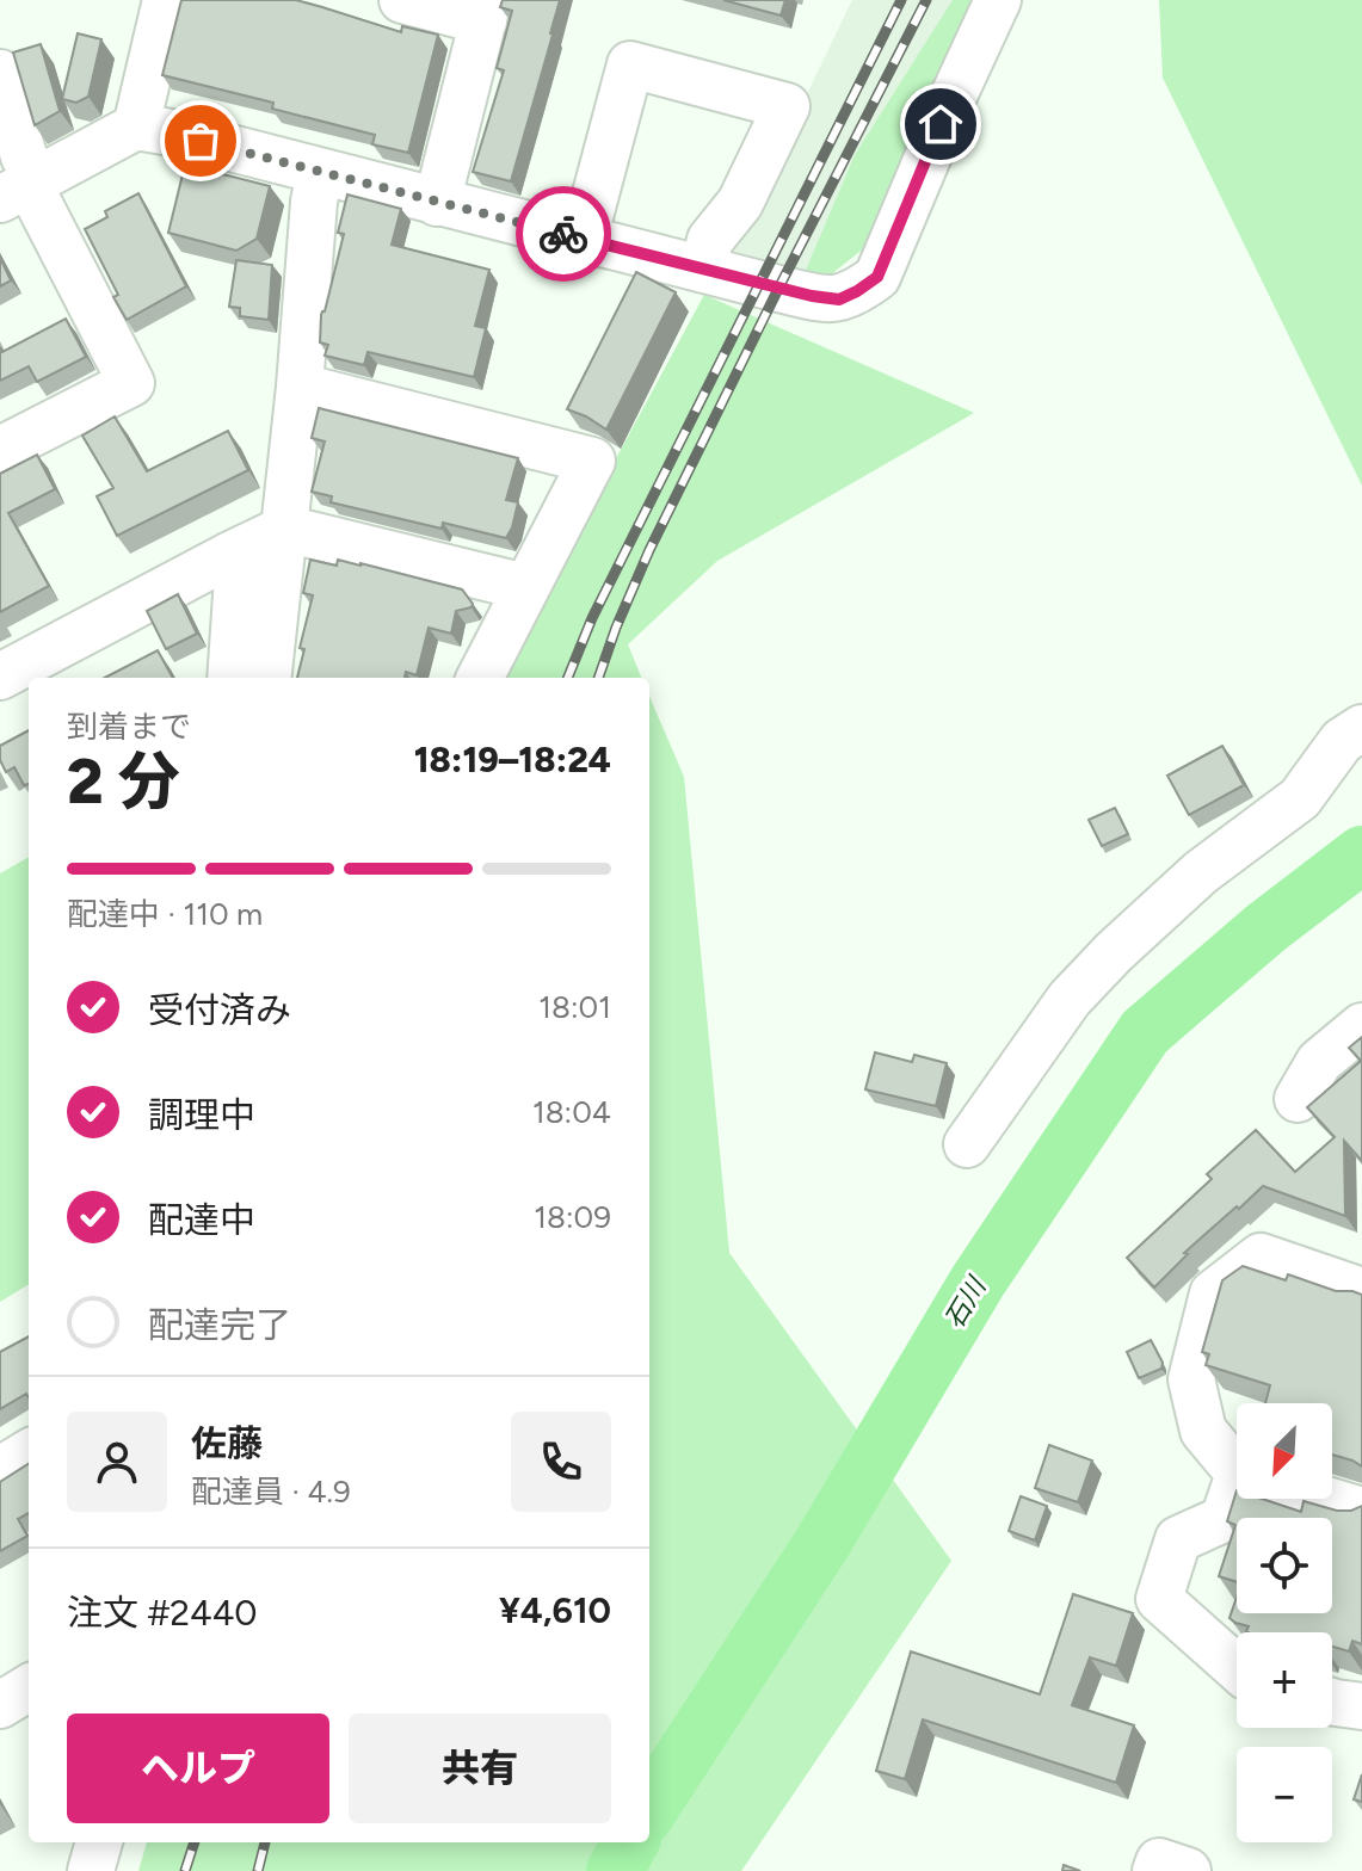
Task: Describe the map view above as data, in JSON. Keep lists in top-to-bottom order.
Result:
{
  "water": ["石川"],
  "north": "bottom left",
  "page": {
    "heading": ["2 分", "到着まで", "18:19–18:24"],
    "panel": [
      "佐藤",
      "配達員 · 4.9",
      "注文 #2440",
      "¥4,610"
    ],
    "bar": "配達中 · 110 m",
    "list": [
      ["受付済み", "18:01"],
      ["調理中", "18:04"],
      ["配達中", "18:09"],
      "配達完了"
    ],
    "map_buttons": ["+", "−"],
    "buttons": ["ヘルプ", "共有"]
  }
}
